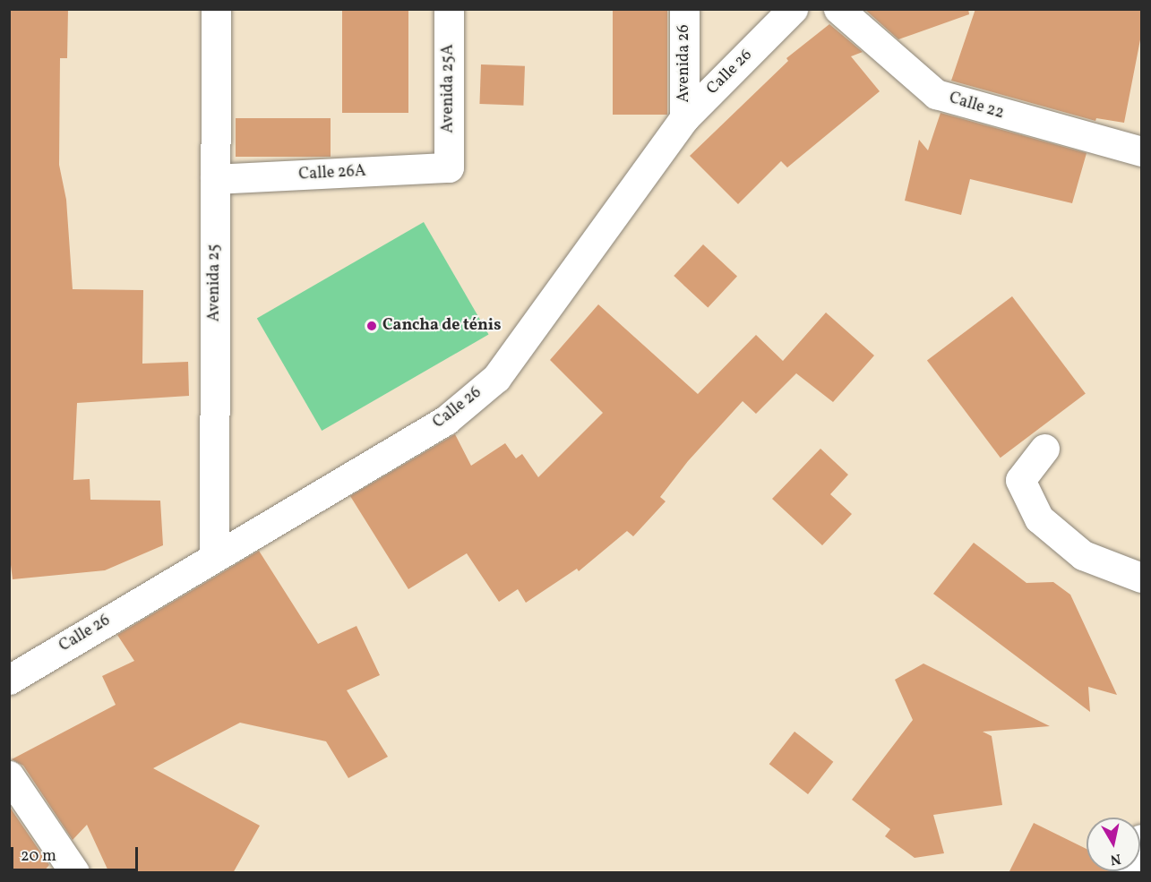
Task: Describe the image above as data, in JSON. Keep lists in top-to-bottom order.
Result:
{
  "streets": {
    "street": [
      "Avenida 26",
      "Calle 26",
      "Avenida 25A",
      "Calle 22",
      "Calle 26A",
      "Avenida 25"
    ]
  },
  "crossings": [
    ["Avenida 26", "Calle 26"],
    ["Calle 26", "Avenida 25"],
    ["Avenida 25A", "Calle 26A"],
    ["Calle 26A", "Avenida 25"]
  ],
  "places": ["Cancha de ténis"],
  "scale_bar": "20 m",
  "north": "bottom"
}
